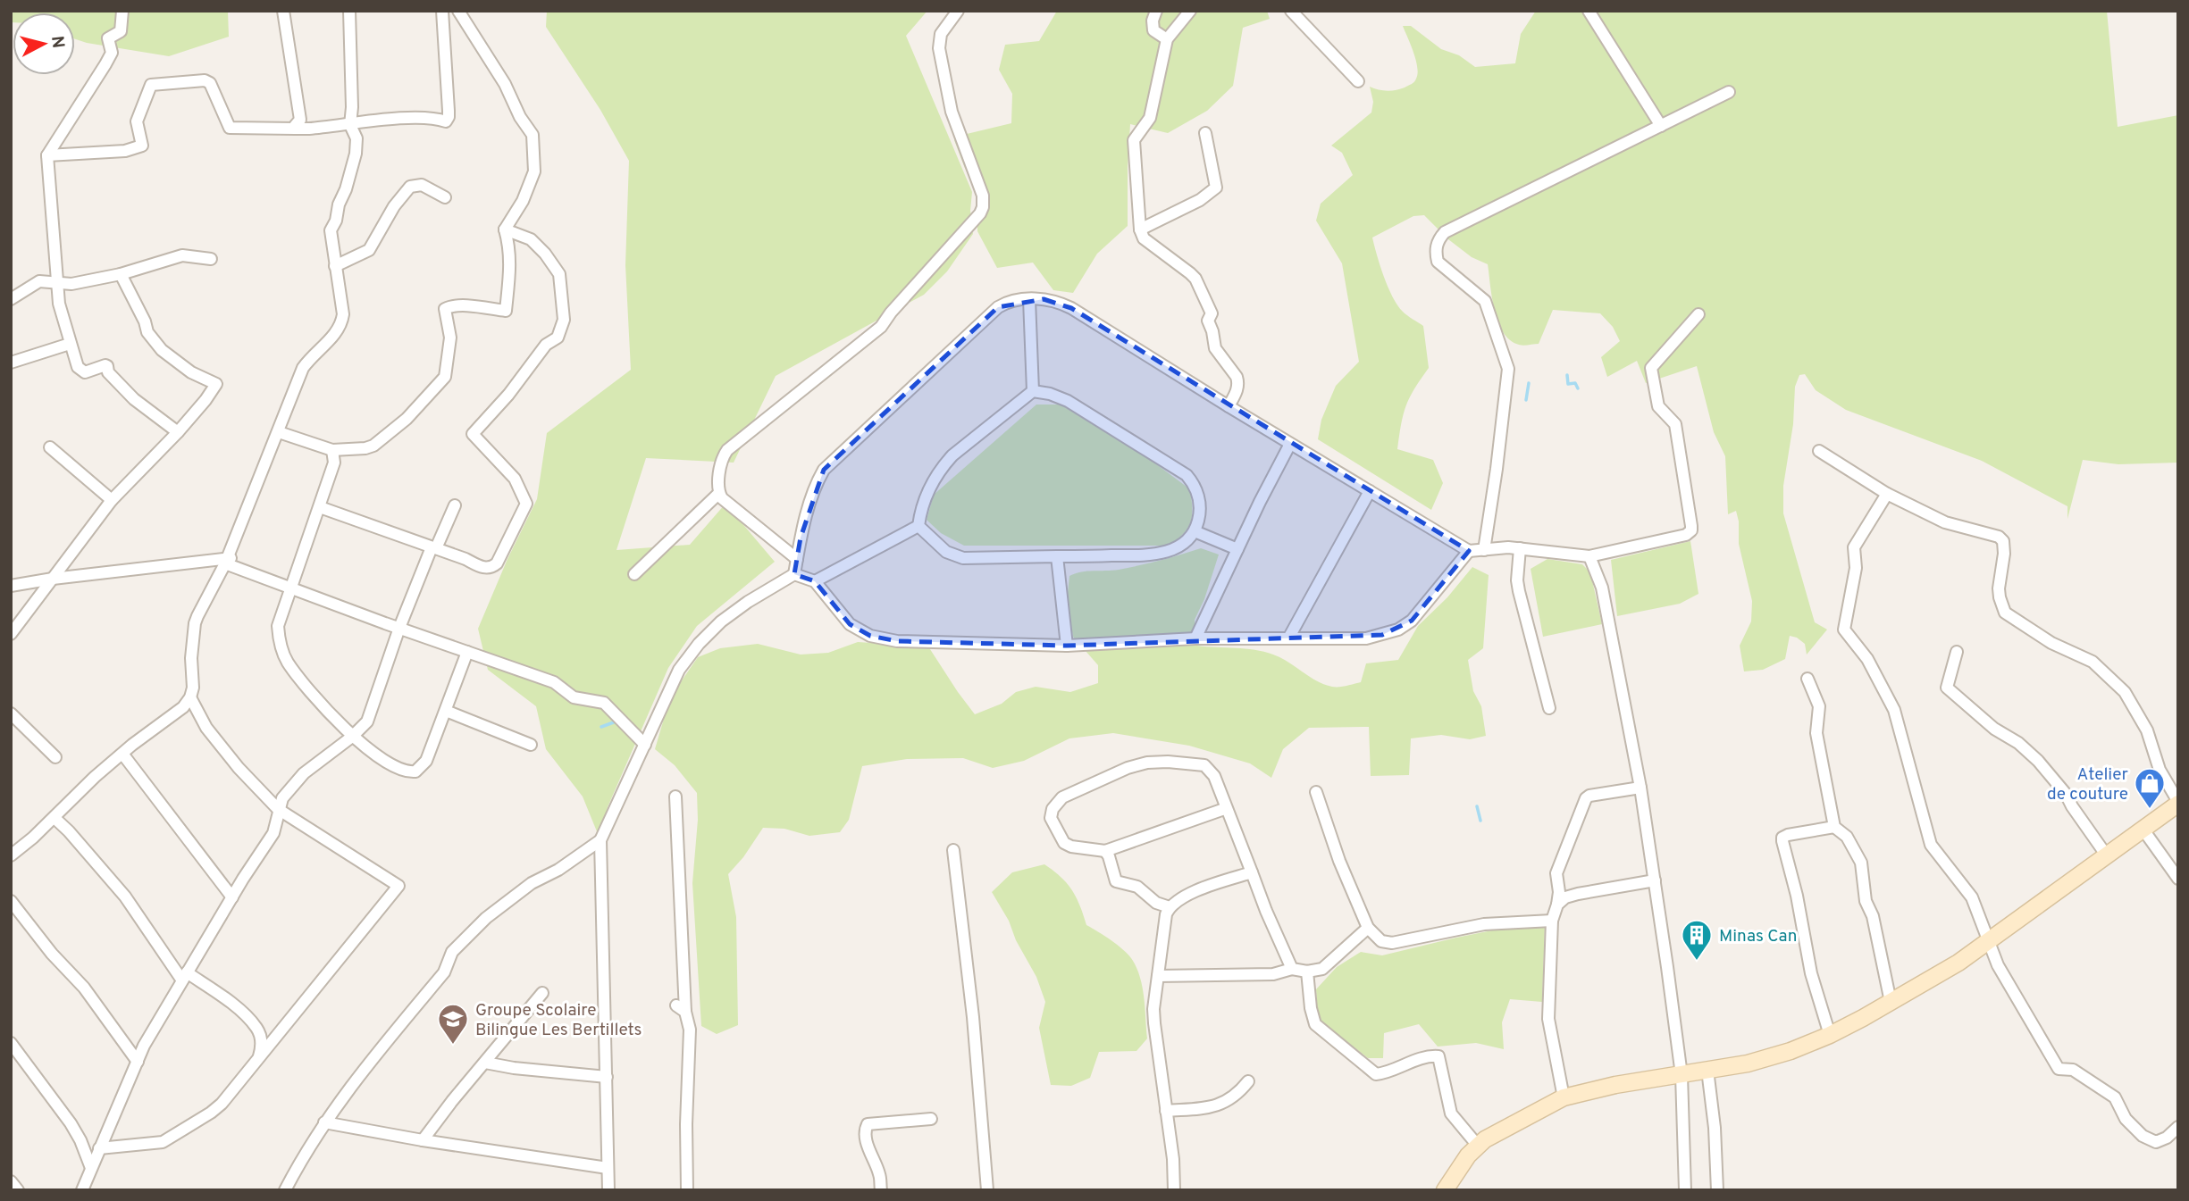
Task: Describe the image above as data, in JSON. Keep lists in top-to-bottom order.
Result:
{
  "places": {
    "shop": ["Atelier de couture"],
    "building": ["Minas Can"],
    "school or university": ["Groupe Scolaire Bilingue Les Bertillets"]
  },
  "north": "right"
}
